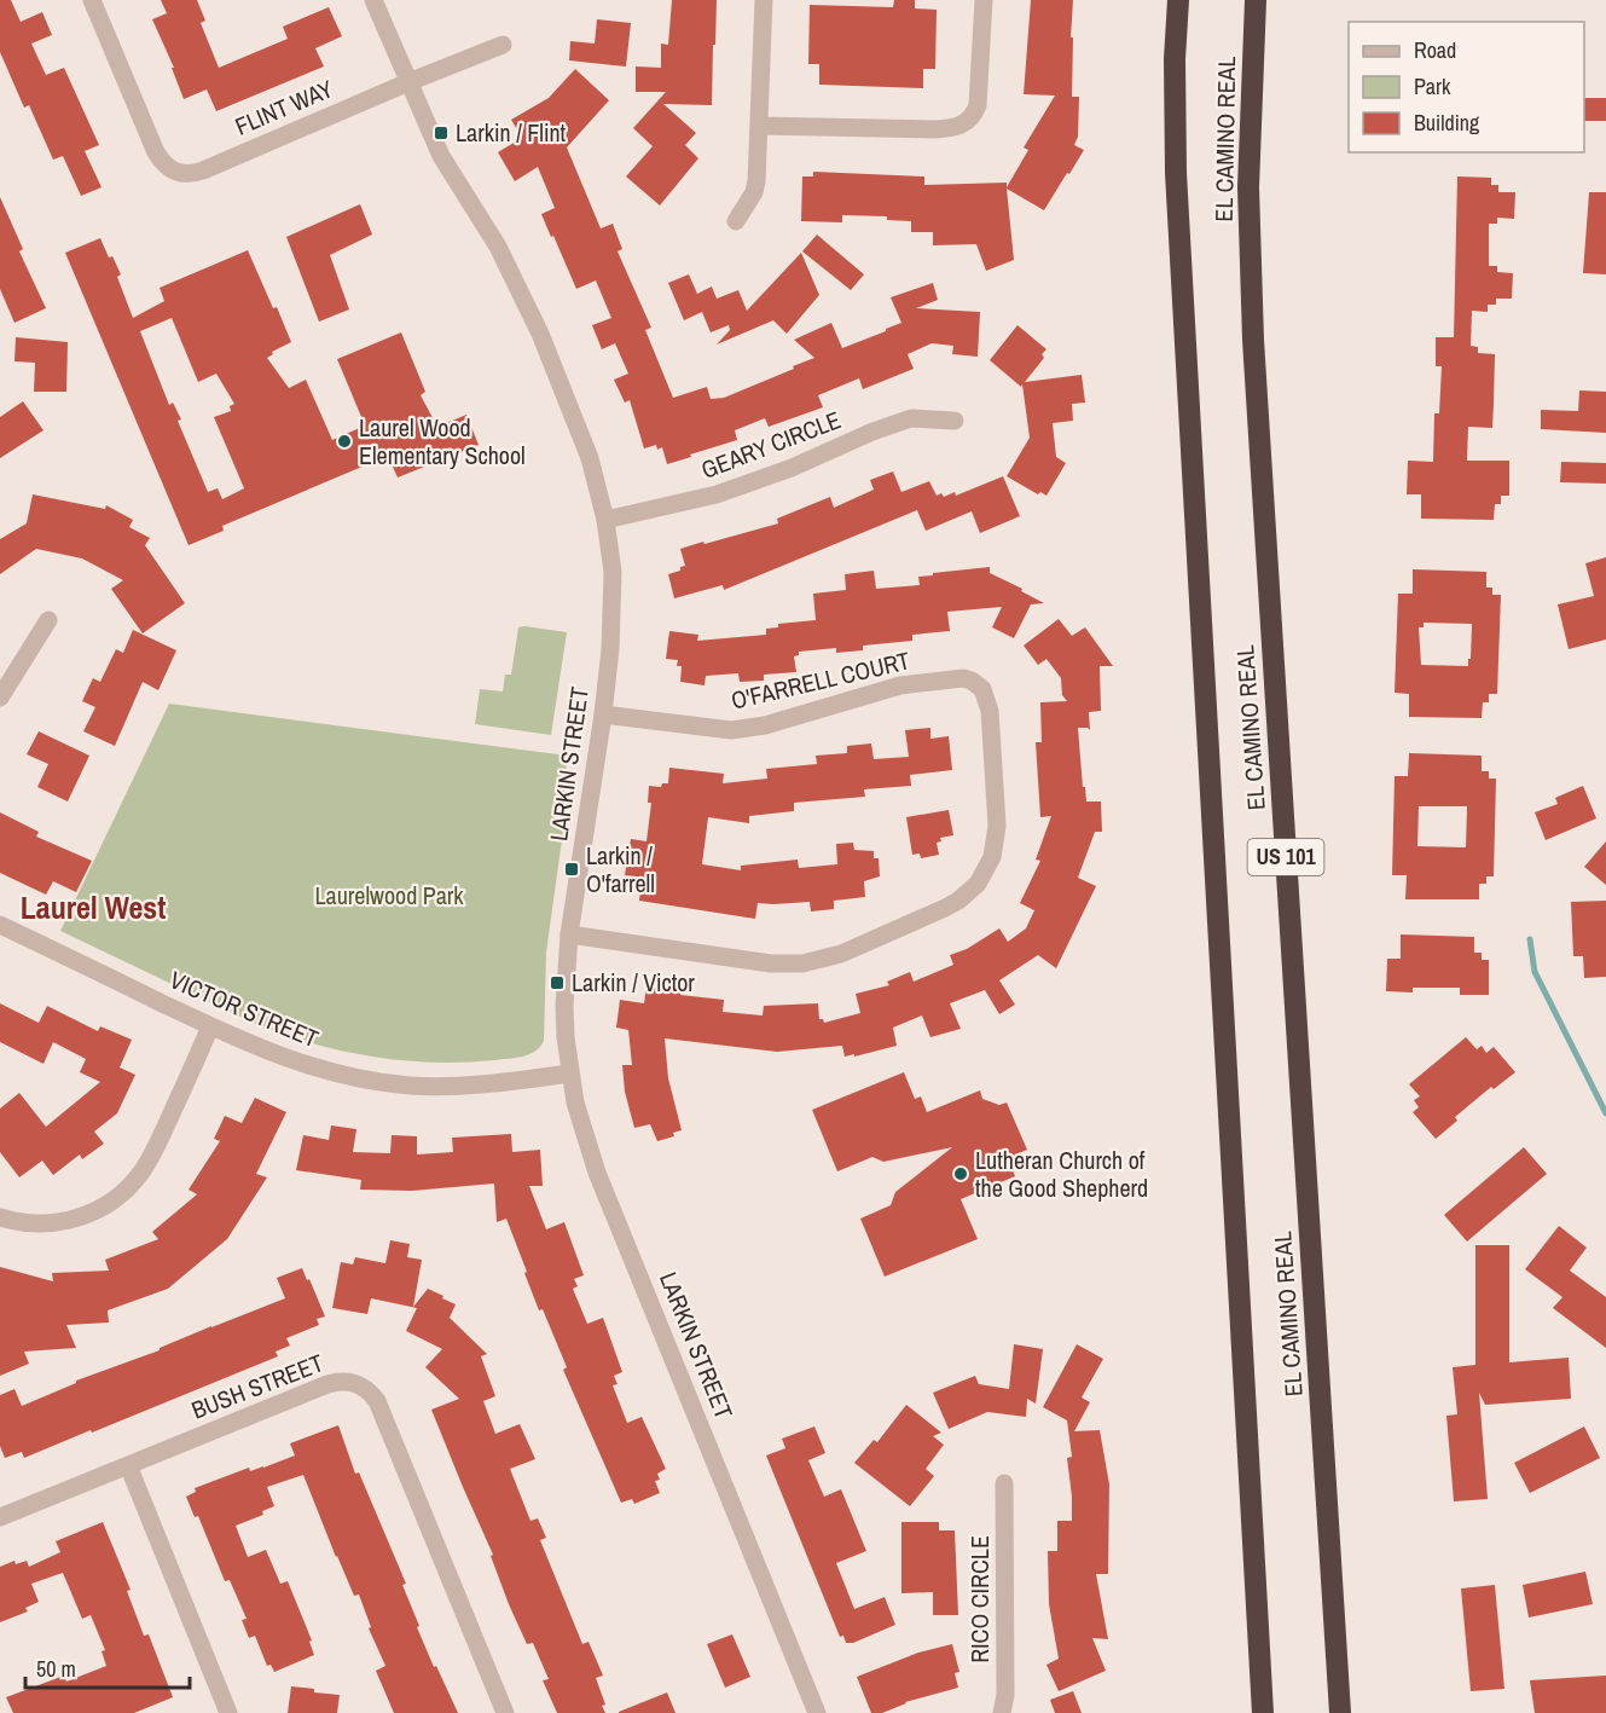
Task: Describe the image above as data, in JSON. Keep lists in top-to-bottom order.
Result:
{
  "streets": {
    "highway": ["EL CAMINO REAL", "US 101"],
    "street": [
      "FLINT WAY",
      "GEARY CIRCLE",
      "O'FARRELL COURT",
      "LARKIN STREET",
      "VICTOR STREET",
      "BUSH STREET",
      "RICO CIRCLE"
    ]
  },
  "crossings": [
    ["FLINT WAY", "LARKIN STREET"],
    ["GEARY CIRCLE", "LARKIN STREET"],
    ["O'FARRELL COURT", "LARKIN STREET"],
    ["LARKIN STREET", "VICTOR STREET"]
  ],
  "districts": ["Laurel West"],
  "parks": ["Laurelwood Park"],
  "places": {
    "transit": ["Larkin / Flint", "Larkin / O'farrell", "Larkin / Victor"],
    "other": ["Laurel Wood Elementary School", "Lutheran Church of the Good Shepherd"]
  },
  "legend": ["Road", "Park", "Building"],
  "scale_bar": "50 m"
}
